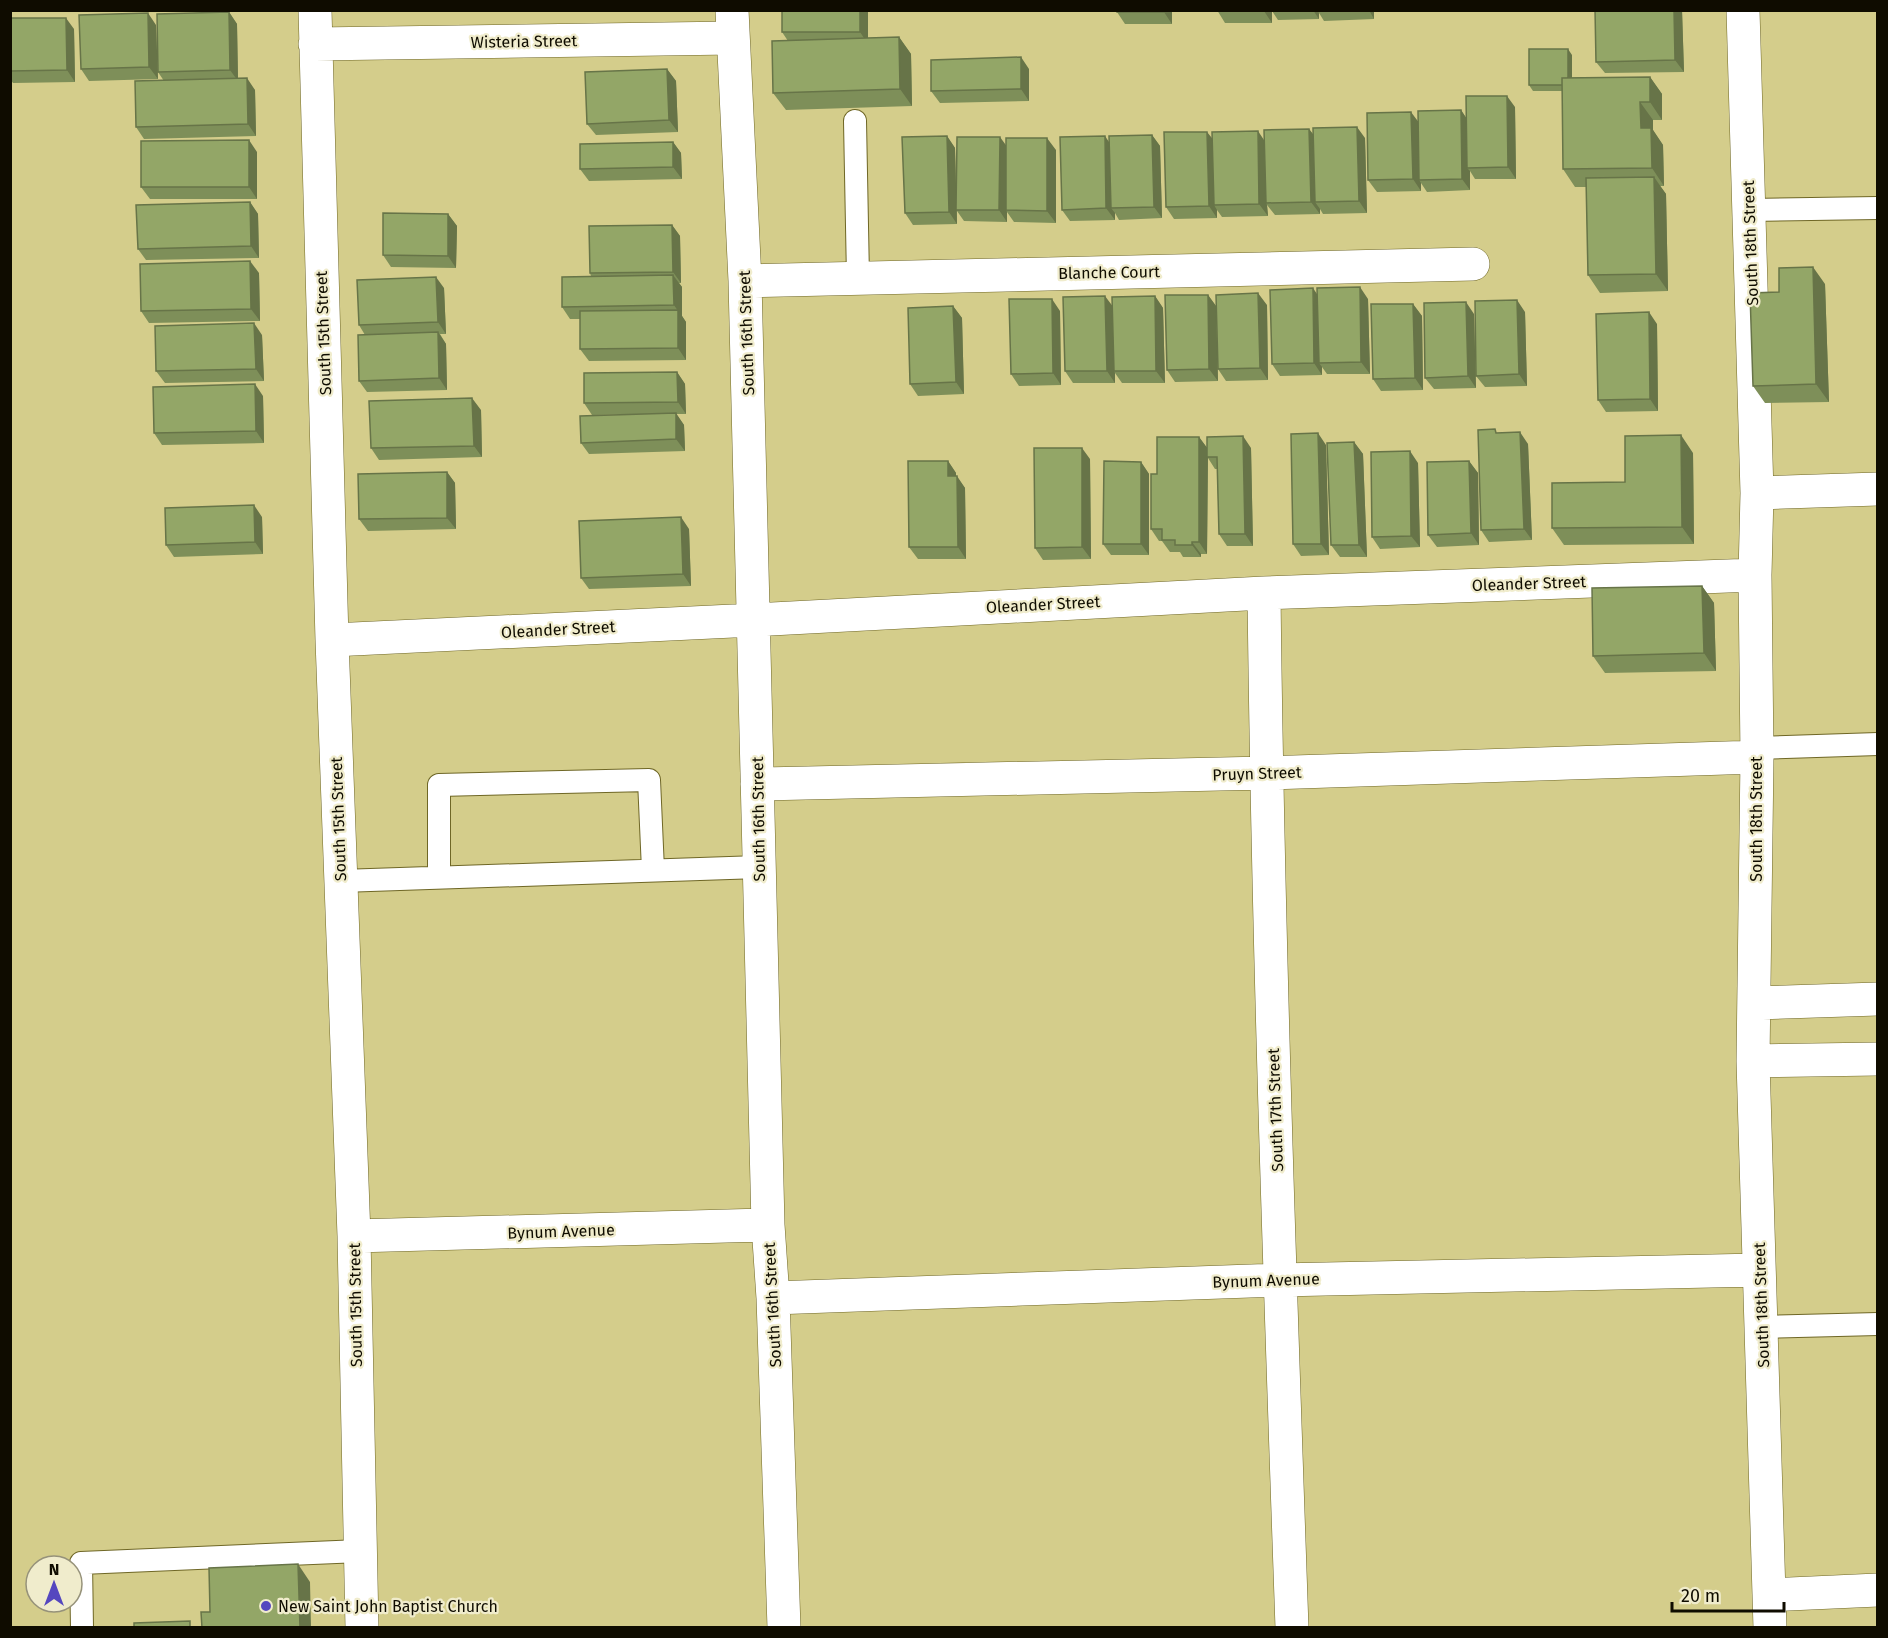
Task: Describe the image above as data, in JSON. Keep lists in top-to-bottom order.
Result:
{
  "streets": {
    "street": [
      "Wisteria Street",
      "South 18th Street",
      "Blanche Court",
      "South 15th Street",
      "South 16th Street",
      "Oleander Street",
      "Pruyn Street",
      "South 17th Street",
      "Bynum Avenue"
    ]
  },
  "crossings": [
    ["Wisteria Street", "South 15th Street"],
    ["Wisteria Street", "South 16th Street"],
    ["South 18th Street", "Oleander Street"],
    ["South 18th Street", "Pruyn Street"],
    ["South 18th Street", "Bynum Avenue"],
    ["Blanche Court", "South 16th Street"],
    ["South 15th Street", "Oleander Street"],
    ["South 15th Street", "Bynum Avenue"],
    ["South 16th Street", "Oleander Street"],
    ["South 16th Street", "Pruyn Street"],
    ["South 16th Street", "Bynum Avenue"],
    ["Oleander Street", "South 17th Street"],
    ["Pruyn Street", "South 17th Street"],
    ["South 17th Street", "Bynum Avenue"]
  ],
  "places": ["New Saint John Baptist Church"],
  "scale_bar": "20 m",
  "north": "top"
}
